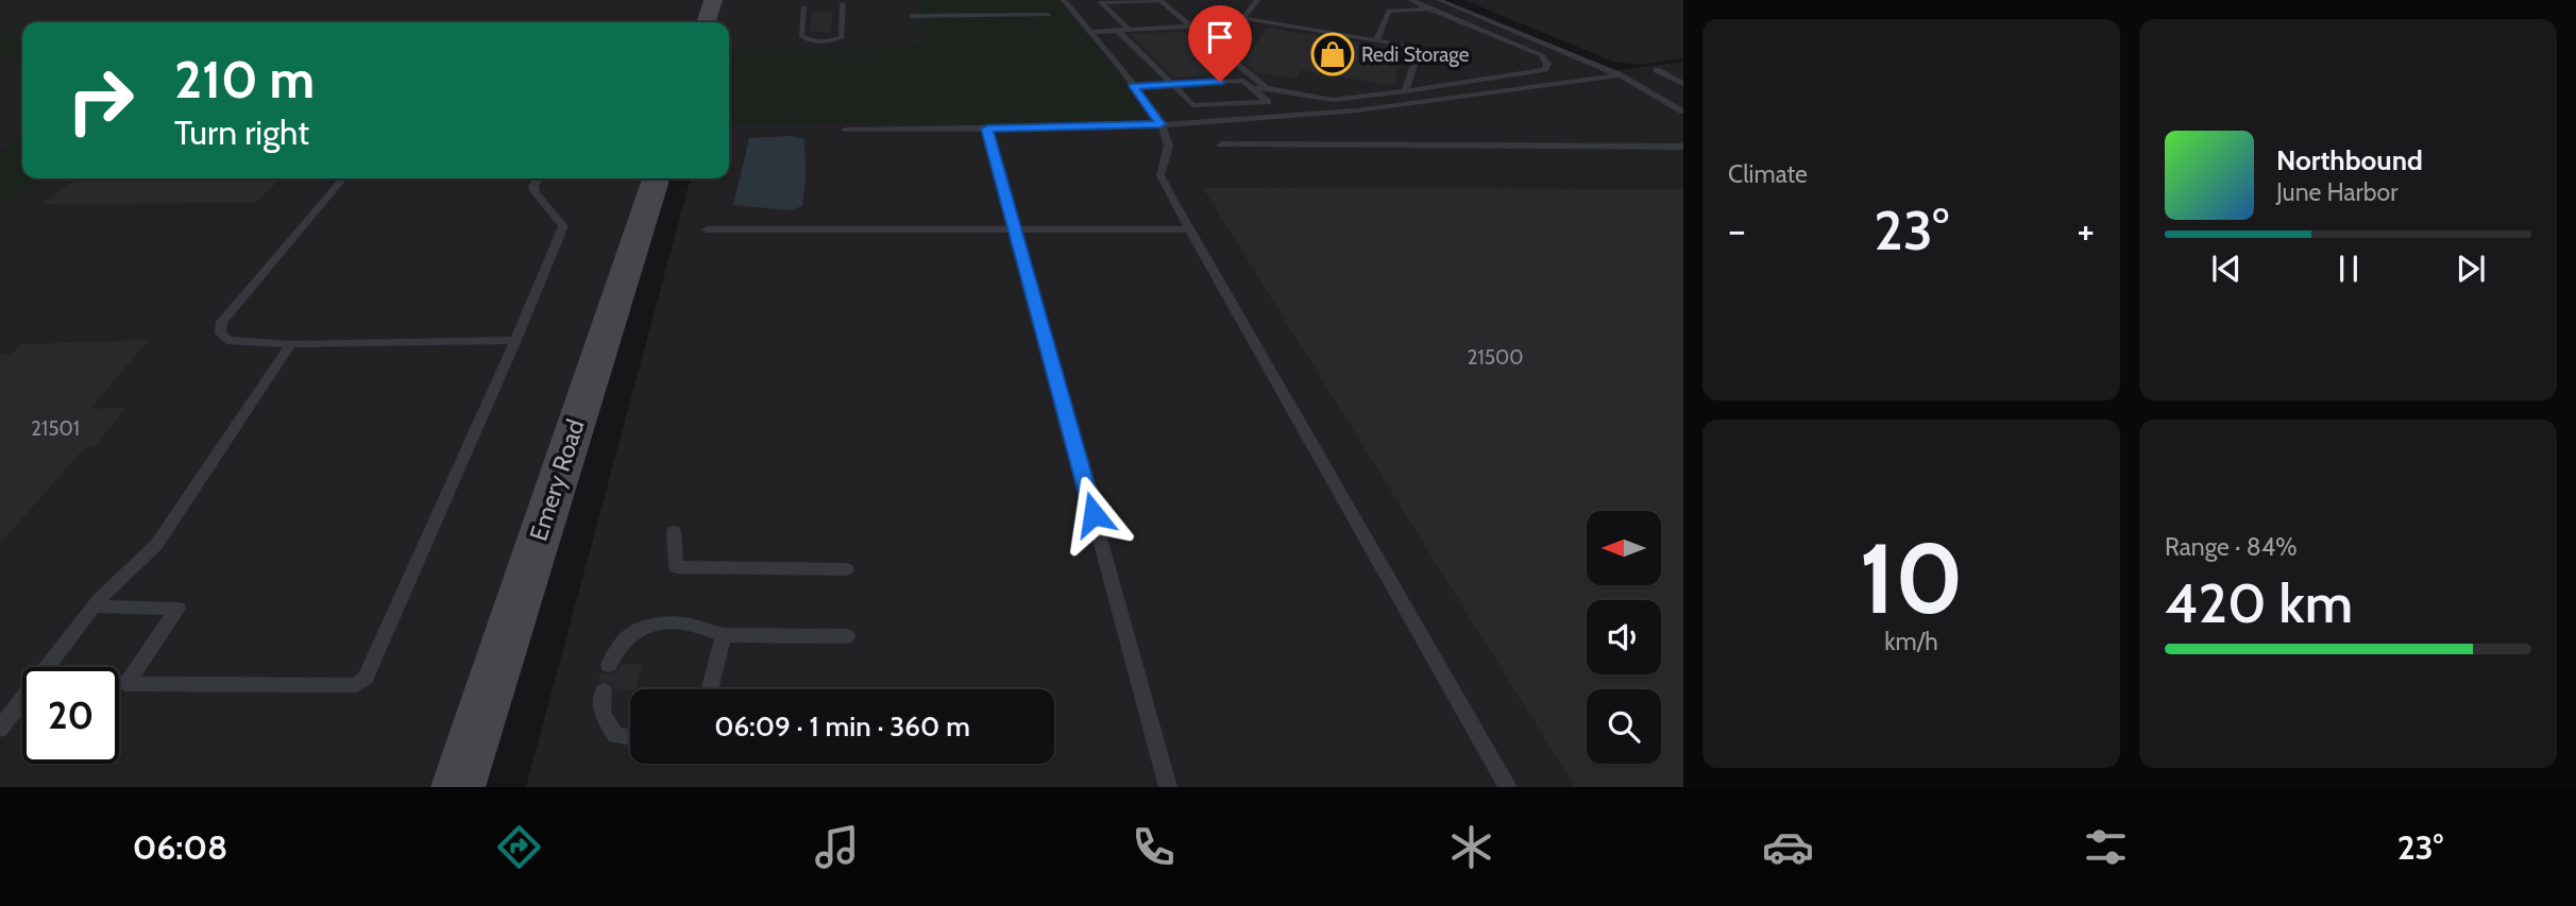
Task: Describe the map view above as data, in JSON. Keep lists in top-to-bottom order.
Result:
{
  "streets": {
    "main road": ["Emery Road"]
  },
  "places": {
    "shop": ["Redi Storage"]
  },
  "house_numbers": ["21500", "21501"],
  "north": "left",
  "page": {
    "tile": [
      "Climate",
      ["10", "km/h"],
      ["Range · 84%", "420 km"]
    ],
    "turn": ["210 m", "Turn right"],
    "song": ["Northbound", "June Harbor"],
    "heat": ["−", "23°", "+"],
    "limit": "20",
    "trip": "06:09 · 1 min · 360 m",
    "tabs": ["06:08", "23°"]
  }
}
